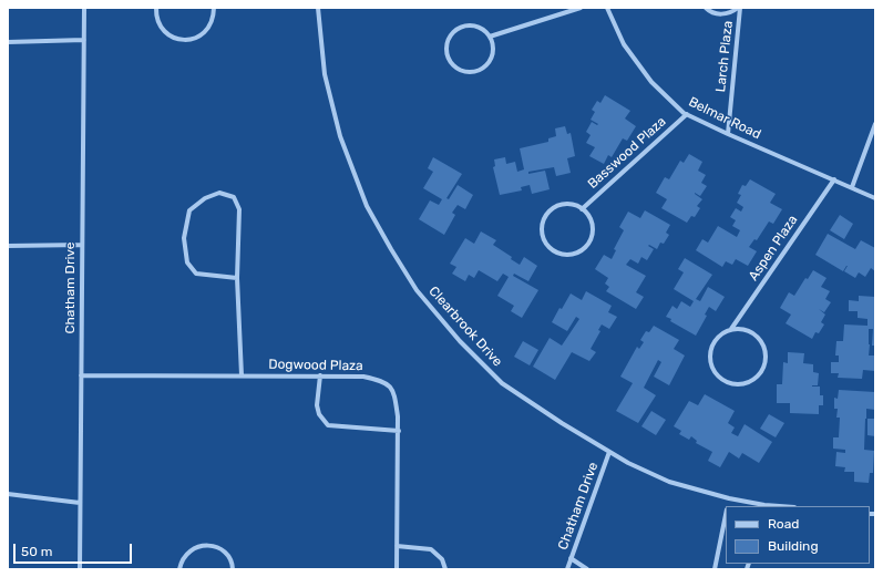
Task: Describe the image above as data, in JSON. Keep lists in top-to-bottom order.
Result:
{
  "streets": {
    "street": [
      "Larch Plaza",
      "Belmar Road",
      "Basswood Plaza",
      "Aspen Plaza",
      "Chatham Drive",
      "Clearbrook Drive",
      "Dogwood Plaza"
    ]
  },
  "crossings": [
    ["Larch Plaza", "Belmar Road"],
    ["Belmar Road", "Basswood Plaza"],
    ["Belmar Road", "Aspen Plaza"],
    ["Chatham Drive", "Clearbrook Drive"],
    ["Chatham Drive", "Dogwood Plaza"]
  ],
  "legend": ["Road", "Building"],
  "scale_bar": "50 m"
}
